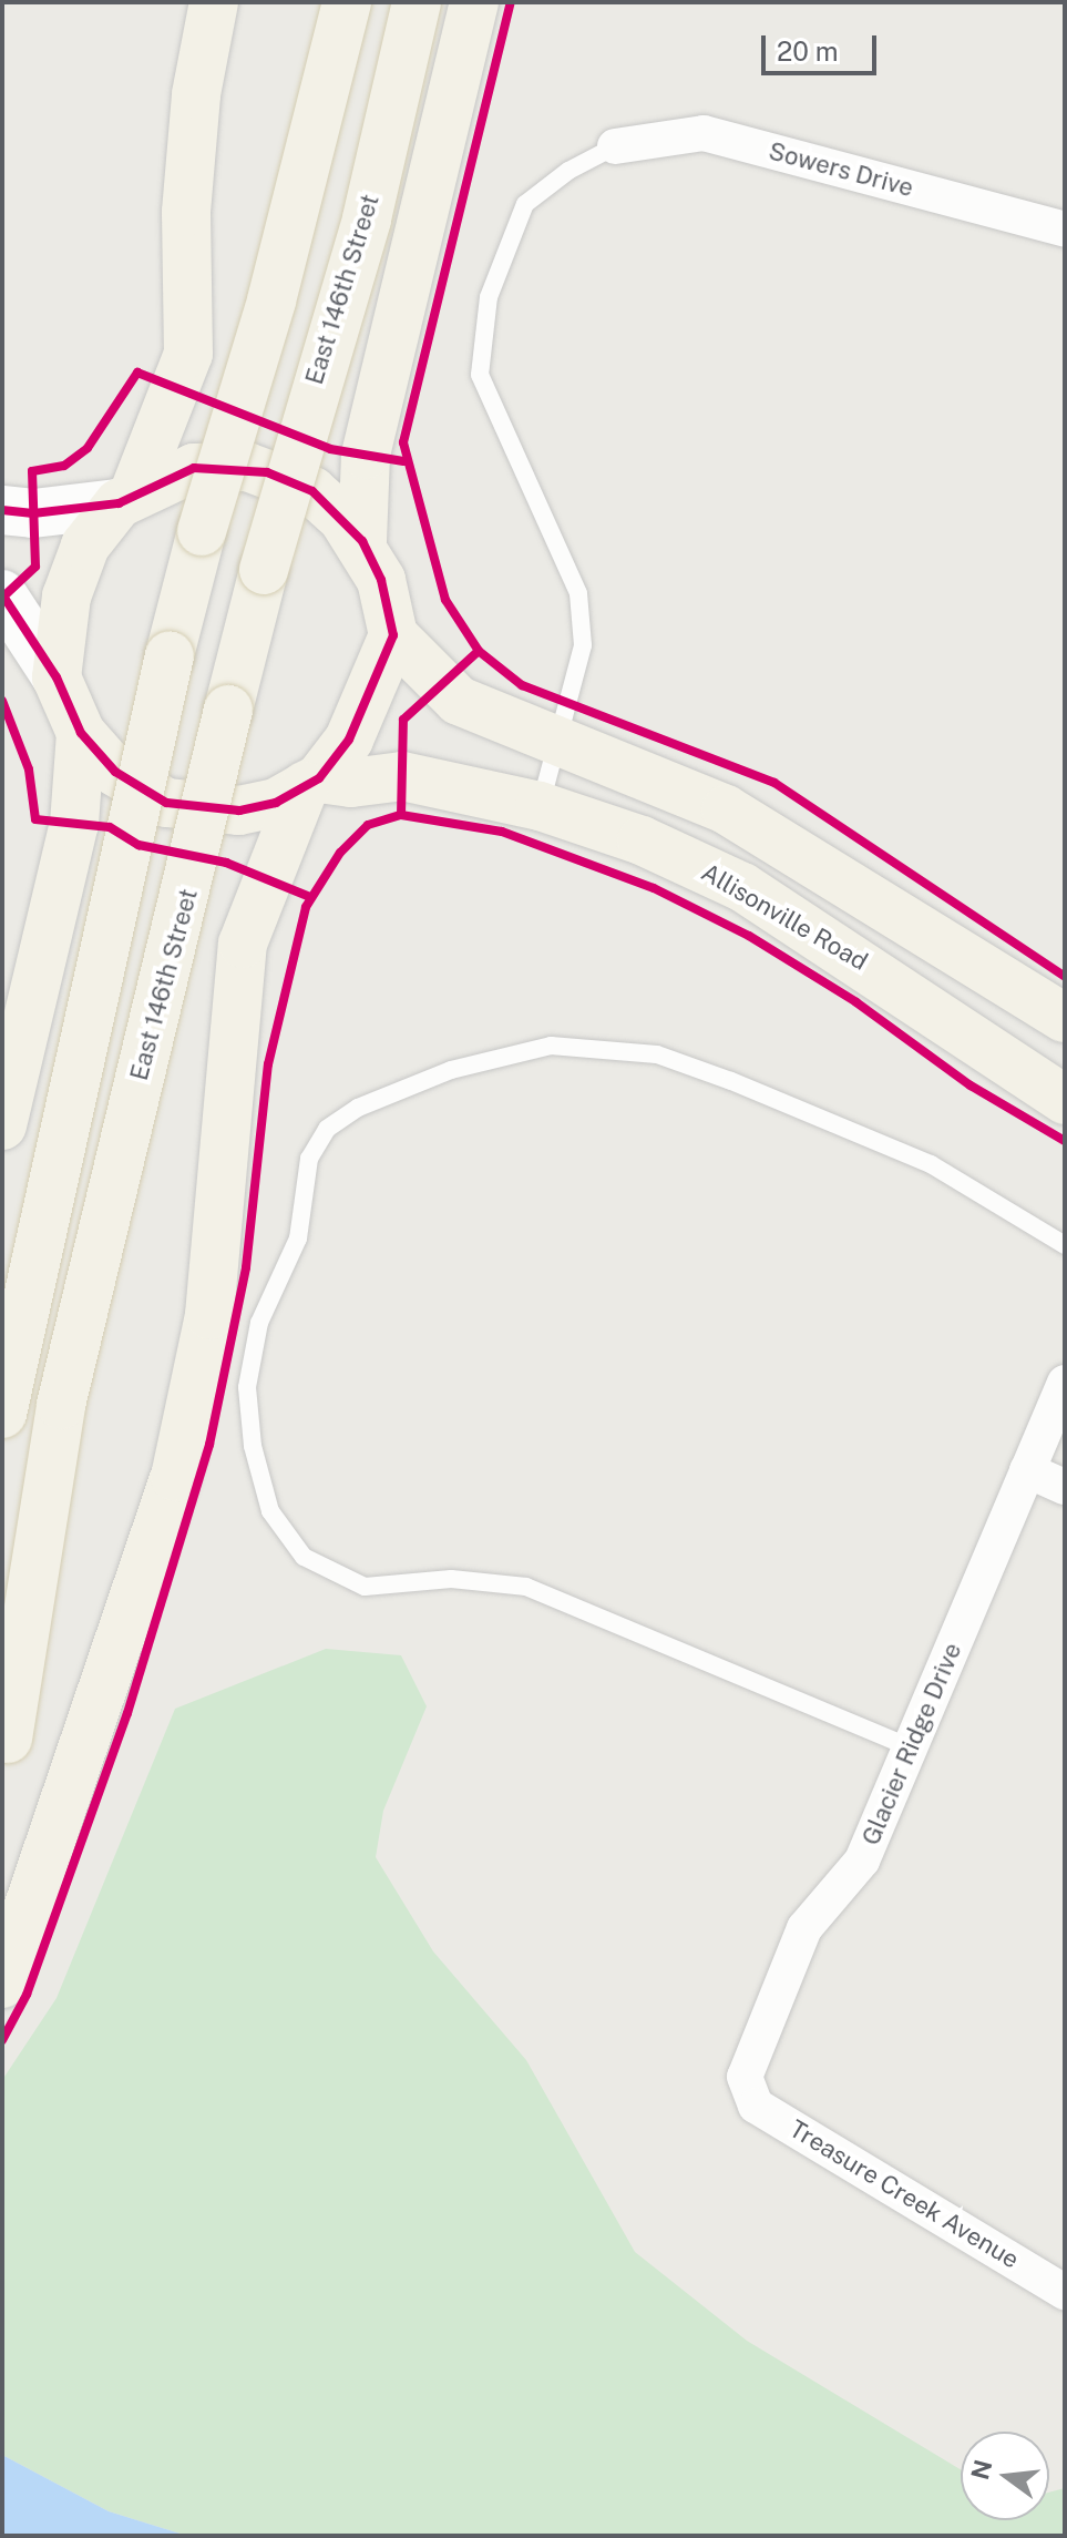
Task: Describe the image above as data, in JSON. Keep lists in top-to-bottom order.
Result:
{
  "streets": {
    "main road": ["East 146th Street", "Allisonville Road"],
    "street": ["Sowers Drive", "Glacier Ridge Drive", "Treasure Creek Avenue"]
  },
  "crossings": [
    ["Glacier Ridge Drive", "Treasure Creek Avenue"]
  ],
  "scale_bar": "20 m",
  "north": "left"
}
